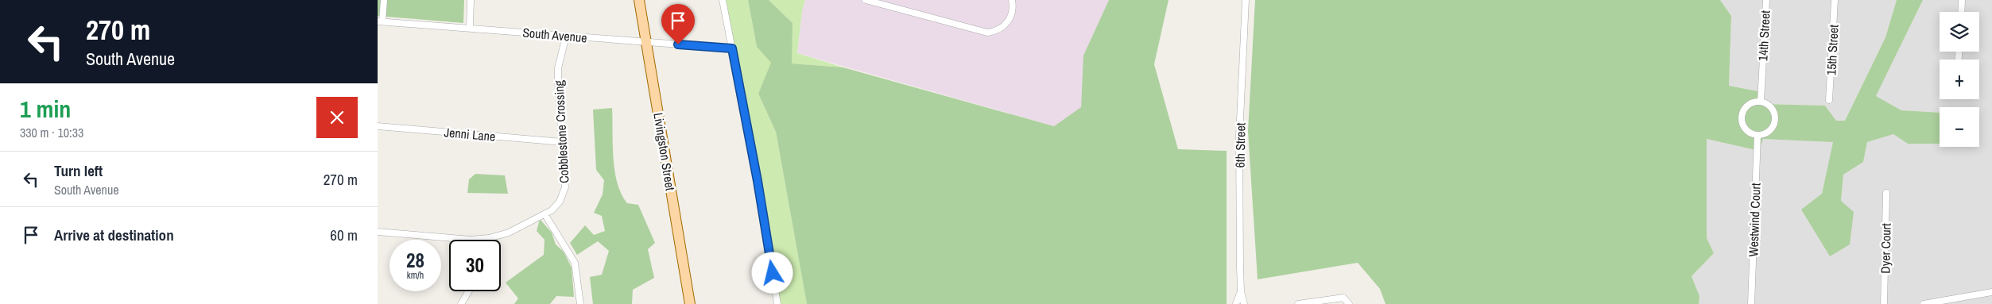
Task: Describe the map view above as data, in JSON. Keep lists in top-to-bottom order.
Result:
{
  "streets": {
    "main road": ["Livingston Street"],
    "street": [
      "South Avenue",
      "14th Street",
      "15th Street",
      "Cobblestone Crossing",
      "Jenni Lane",
      "6th Street",
      "Westwind Court",
      "Dyer Court"
    ]
  },
  "crossings": [
    ["South Avenue", "Cobblestone Crossing"],
    ["South Avenue", "Livingston Street"],
    ["14th Street", "Westwind Court"],
    ["Cobblestone Crossing", "Jenni Lane"]
  ],
  "page": {
    "turn": ["270 m", "South Avenue"],
    "map_buttons": ["+", "−"],
    "heading": ["1 min", "330 m · 10:33"],
    "list": [
      {
        "name": "Turn left",
        "note": "South Avenue",
        "value": "270 m"
      },
      {
        "name": "Arrive at destination",
        "value": "60 m"
      }
    ],
    "speed": "28 km/h",
    "limit": "30"
  }
}
